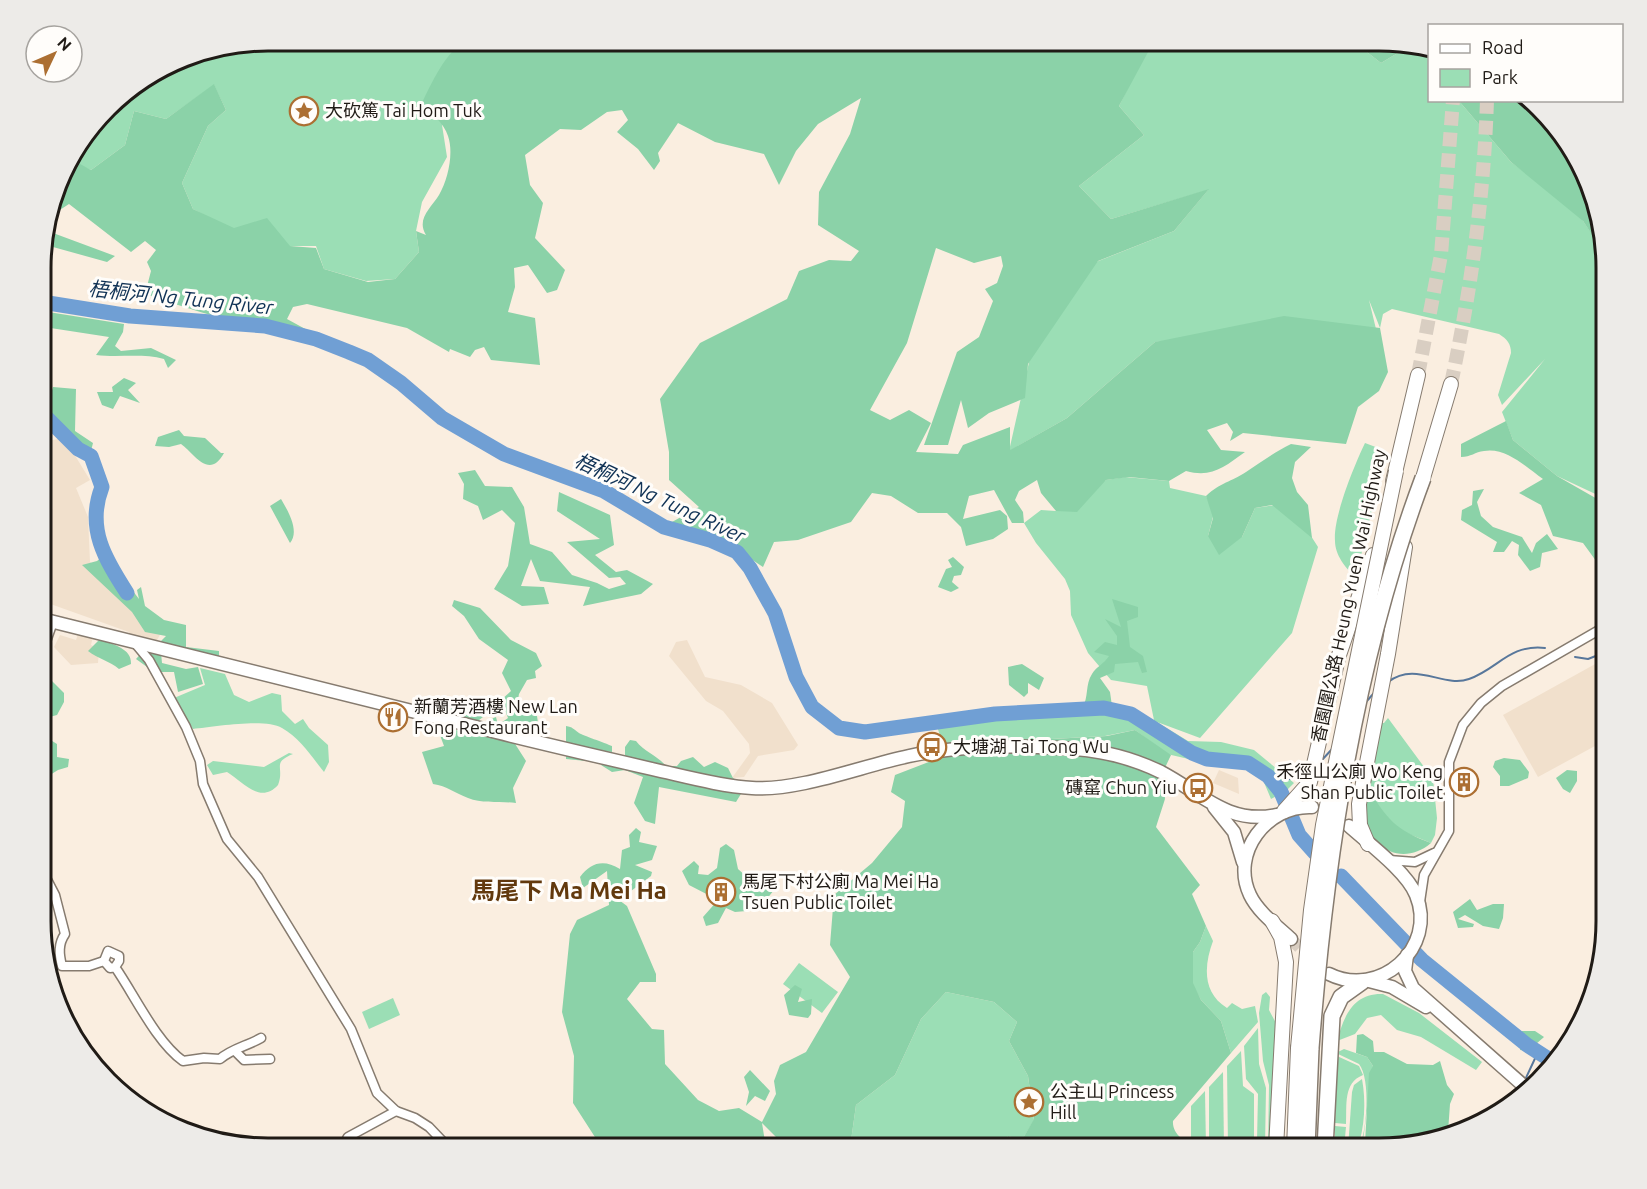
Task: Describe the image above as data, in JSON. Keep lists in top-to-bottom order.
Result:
{
  "streets": {
    "highway": ["香園圍公路 Heung Yuen Wai Highway"]
  },
  "districts": ["馬尾下 Ma Mei Ha"],
  "water": ["梧桐河 Ng Tung River"],
  "places": {
    "place": ["大砍篤 Tai Hom Tuk", "公主山 Princess Hill"],
    "restaurant": ["新蘭芳酒樓 New Lan Fong Restaurant"],
    "bus stop": ["大塘湖 Tai Tong Wu", "磚窰 Chun Yiu"],
    "building": ["禾徑山公廁 Wo Keng Shan Public Toilet", "馬尾下村公廁 Ma Mei Ha Tsuen Public Toilet"]
  },
  "legend": ["Road", "Park"],
  "north": "top right"
}
